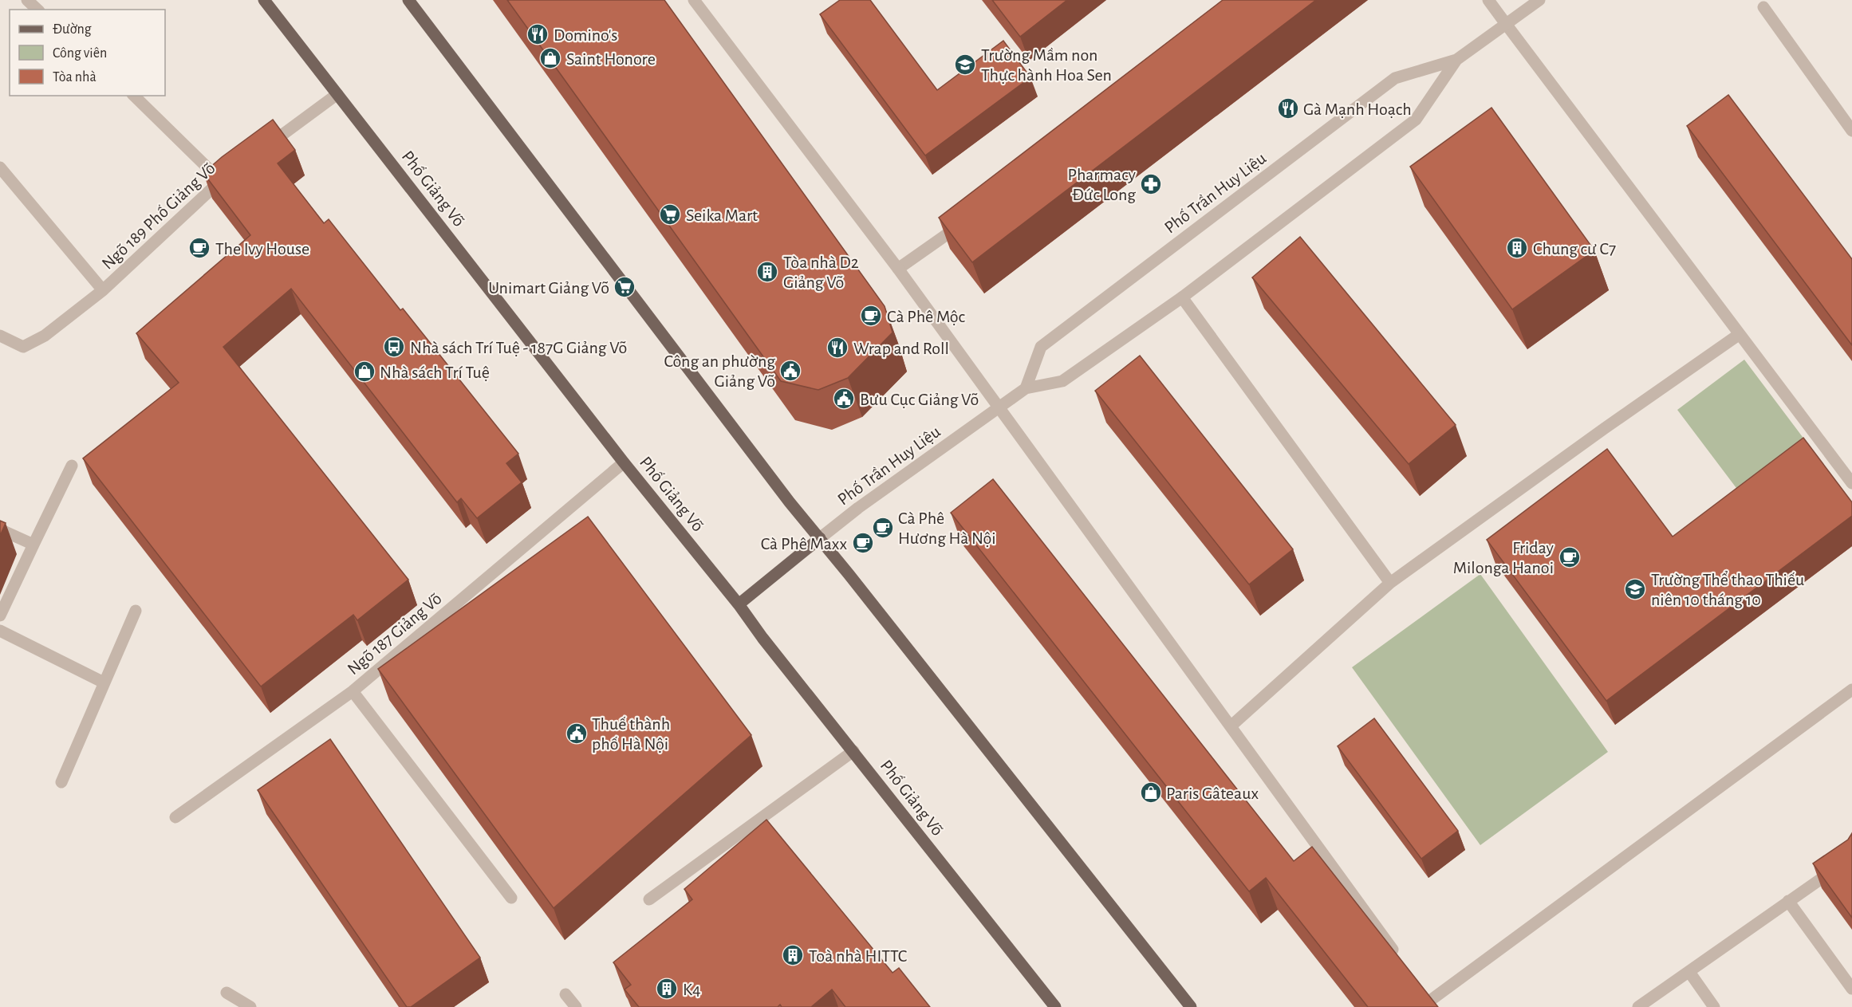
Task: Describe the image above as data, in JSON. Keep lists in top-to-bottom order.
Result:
{
  "streets": {
    "main road": ["Phố Giảng Võ"],
    "street": ["Phố Trần Huy Liệu", "Ngõ 189 Phố Giảng Võ", "Ngõ 187 Giảng Võ"]
  },
  "crossings": [
    ["Phố Giảng Võ", "Ngõ 187 Giảng Võ"]
  ],
  "places": {
    "restaurant": ["Domino's", "Gà Mạnh Hoạch", "Wrap and Roll"],
    "shop": ["Saint Honore", "Nhà sách Trí Tuệ", "Paris Gâteaux"],
    "school or university": ["Trường Mầm non Thực hành Hoa Sen", "Trường Thể thao Thiếu niên 10 tháng 10"],
    "pharmacy": ["Pharmacy Đức Long"],
    "supermarket": ["Seika Mart", "Unimart Giảng Võ"],
    "cafe": [
      "The Ivy House",
      "Cà Phê Mộc",
      "Cà Phê Hương Hà Nội",
      "Cà Phê Maxx",
      "Friday Milonga Hanoi"
    ],
    "building": [
      "Chung cư C7",
      "Tòa nhà D2 Giảng Võ",
      "Toà nhà HITTC",
      "K4"
    ],
    "bus stop": ["Nhà sách Trí Tuệ - 187G Giảng Võ"],
    "public building": ["Công an phường Giảng Võ", "Bưu Cục Giảng Võ", "Thuế thành phố Hà Nội"]
  },
  "legend": ["Đường", "Công viên", "Tòa nhà"]
}
